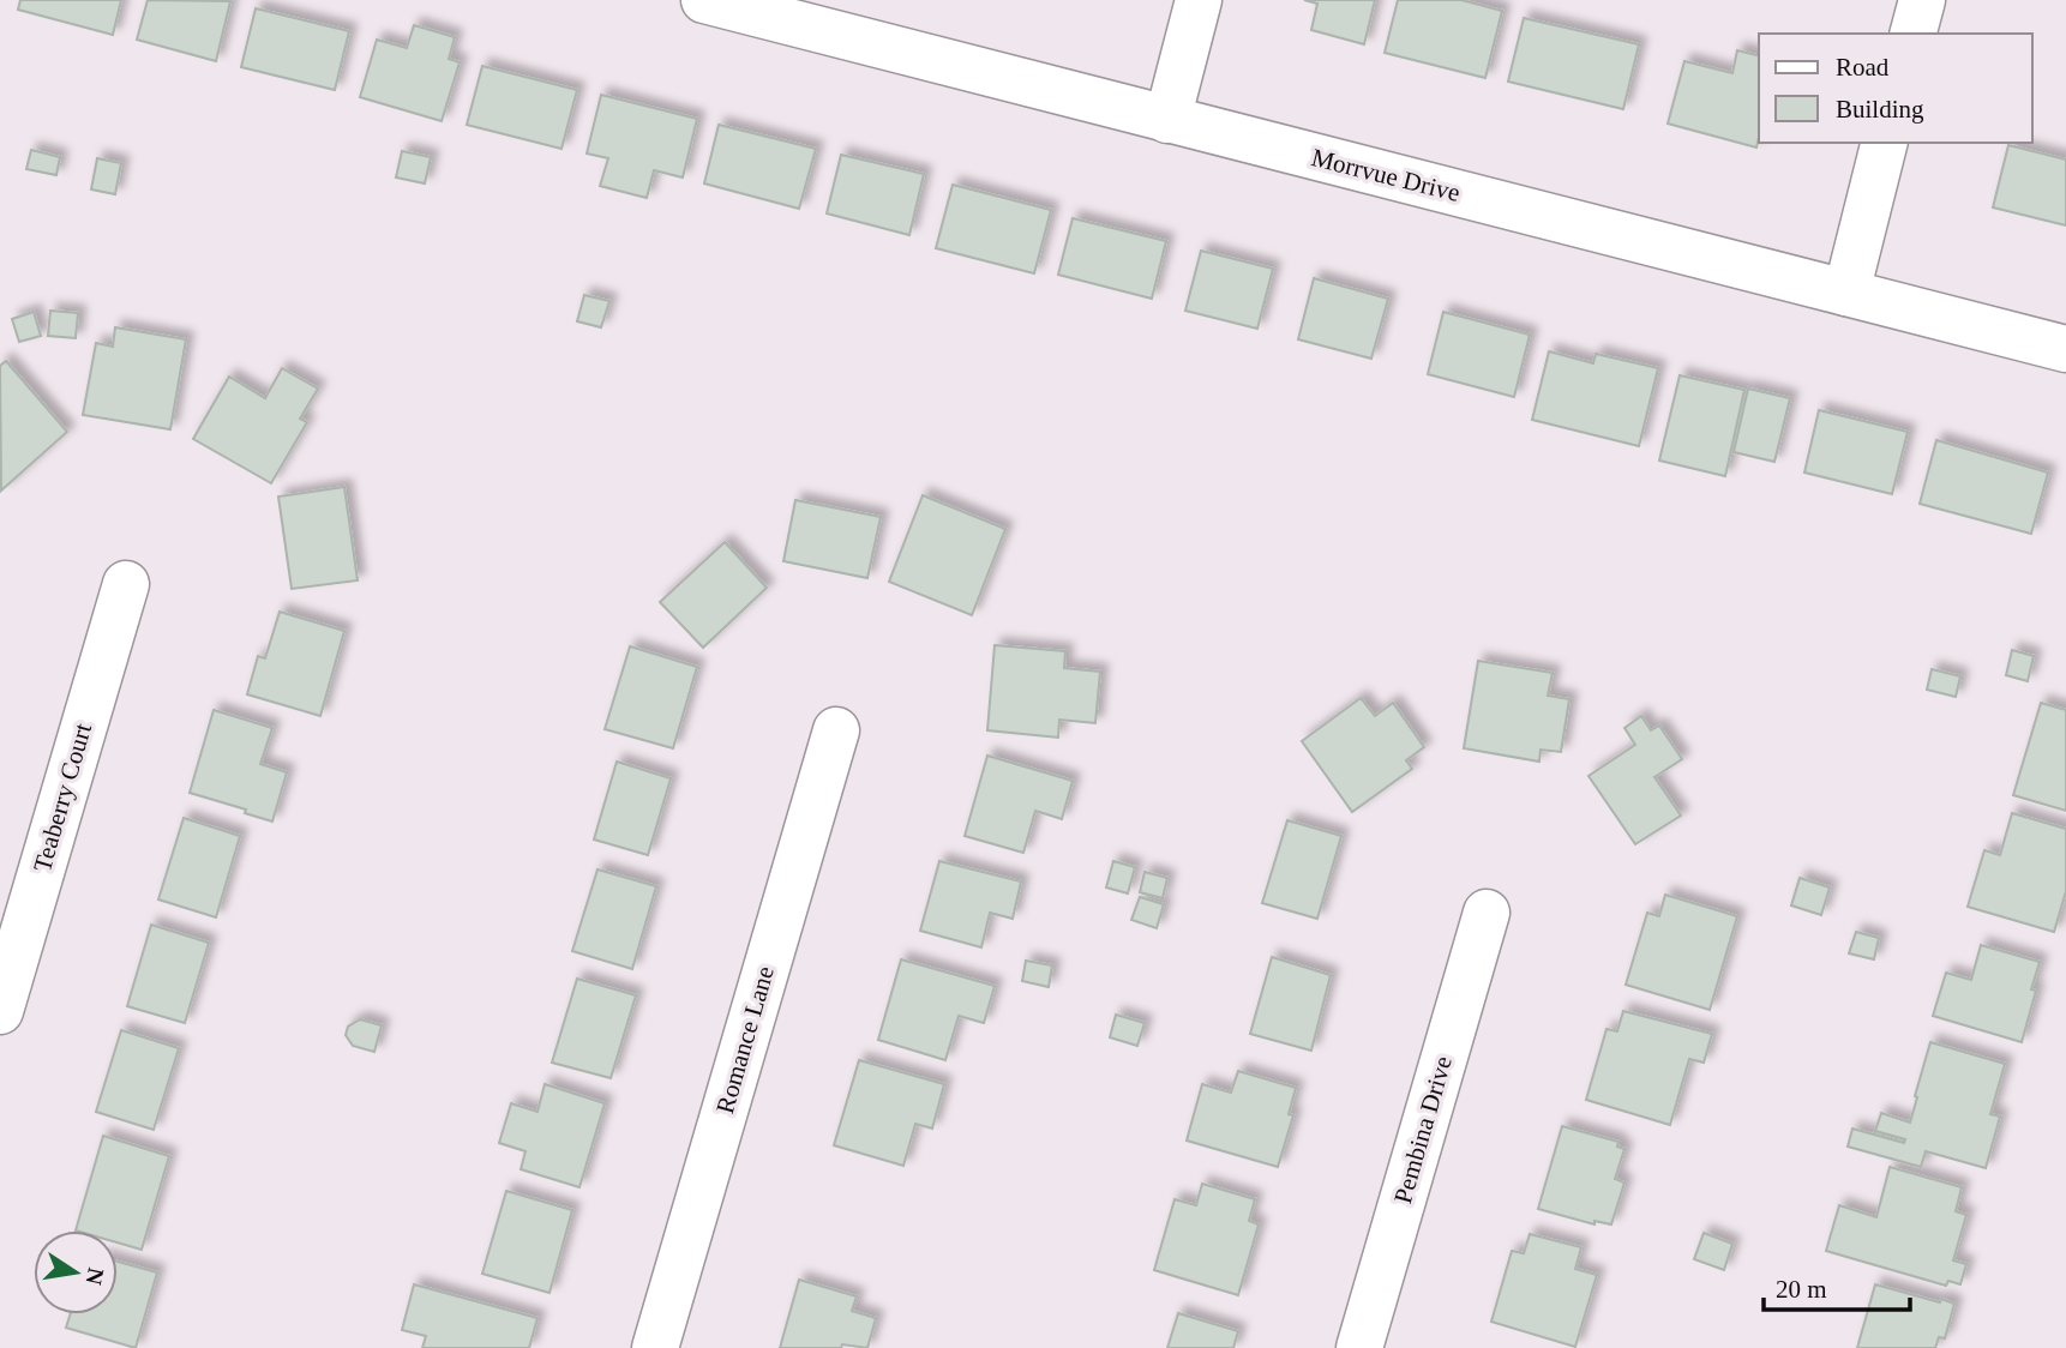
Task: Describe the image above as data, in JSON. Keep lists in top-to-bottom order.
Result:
{
  "streets": {
    "street": [
      "Morrvue Drive",
      "Teaberry Court",
      "Romance Lane",
      "Pembina Drive"
    ]
  },
  "legend": ["Road", "Building"],
  "scale_bar": "20 m",
  "north": "right"
}
